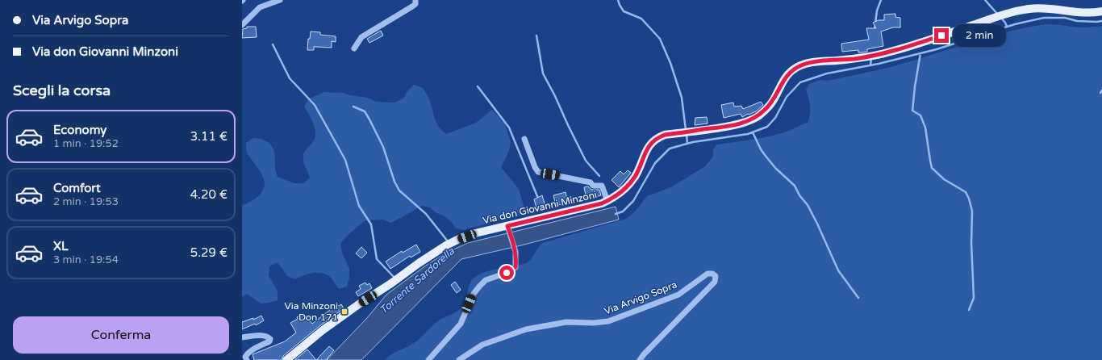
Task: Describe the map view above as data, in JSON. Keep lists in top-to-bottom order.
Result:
{
  "streets": {
    "main road": ["Via don Giovanni Minzoni"],
    "street": ["Via Arvigo Sopra"]
  },
  "water": ["Torrente Sardorella"],
  "places": {
    "transit": ["Via Minzoni Don 171"]
  },
  "page": {
    "banner": ["Via Arvigo Sopra", "Via don Giovanni Minzoni"],
    "bubble": "2 min",
    "heading": "Scegli la corsa",
    "list": [
      {
        "name": "Economy",
        "note": "1 min · 19:52",
        "value": "3.11 €"
      },
      {
        "name": "Comfort",
        "note": "2 min · 19:53",
        "value": "4.20 €"
      },
      {
        "name": "XL",
        "note": "3 min · 19:54",
        "value": "5.29 €"
      }
    ],
    "buttons": "Conferma"
  }
}
